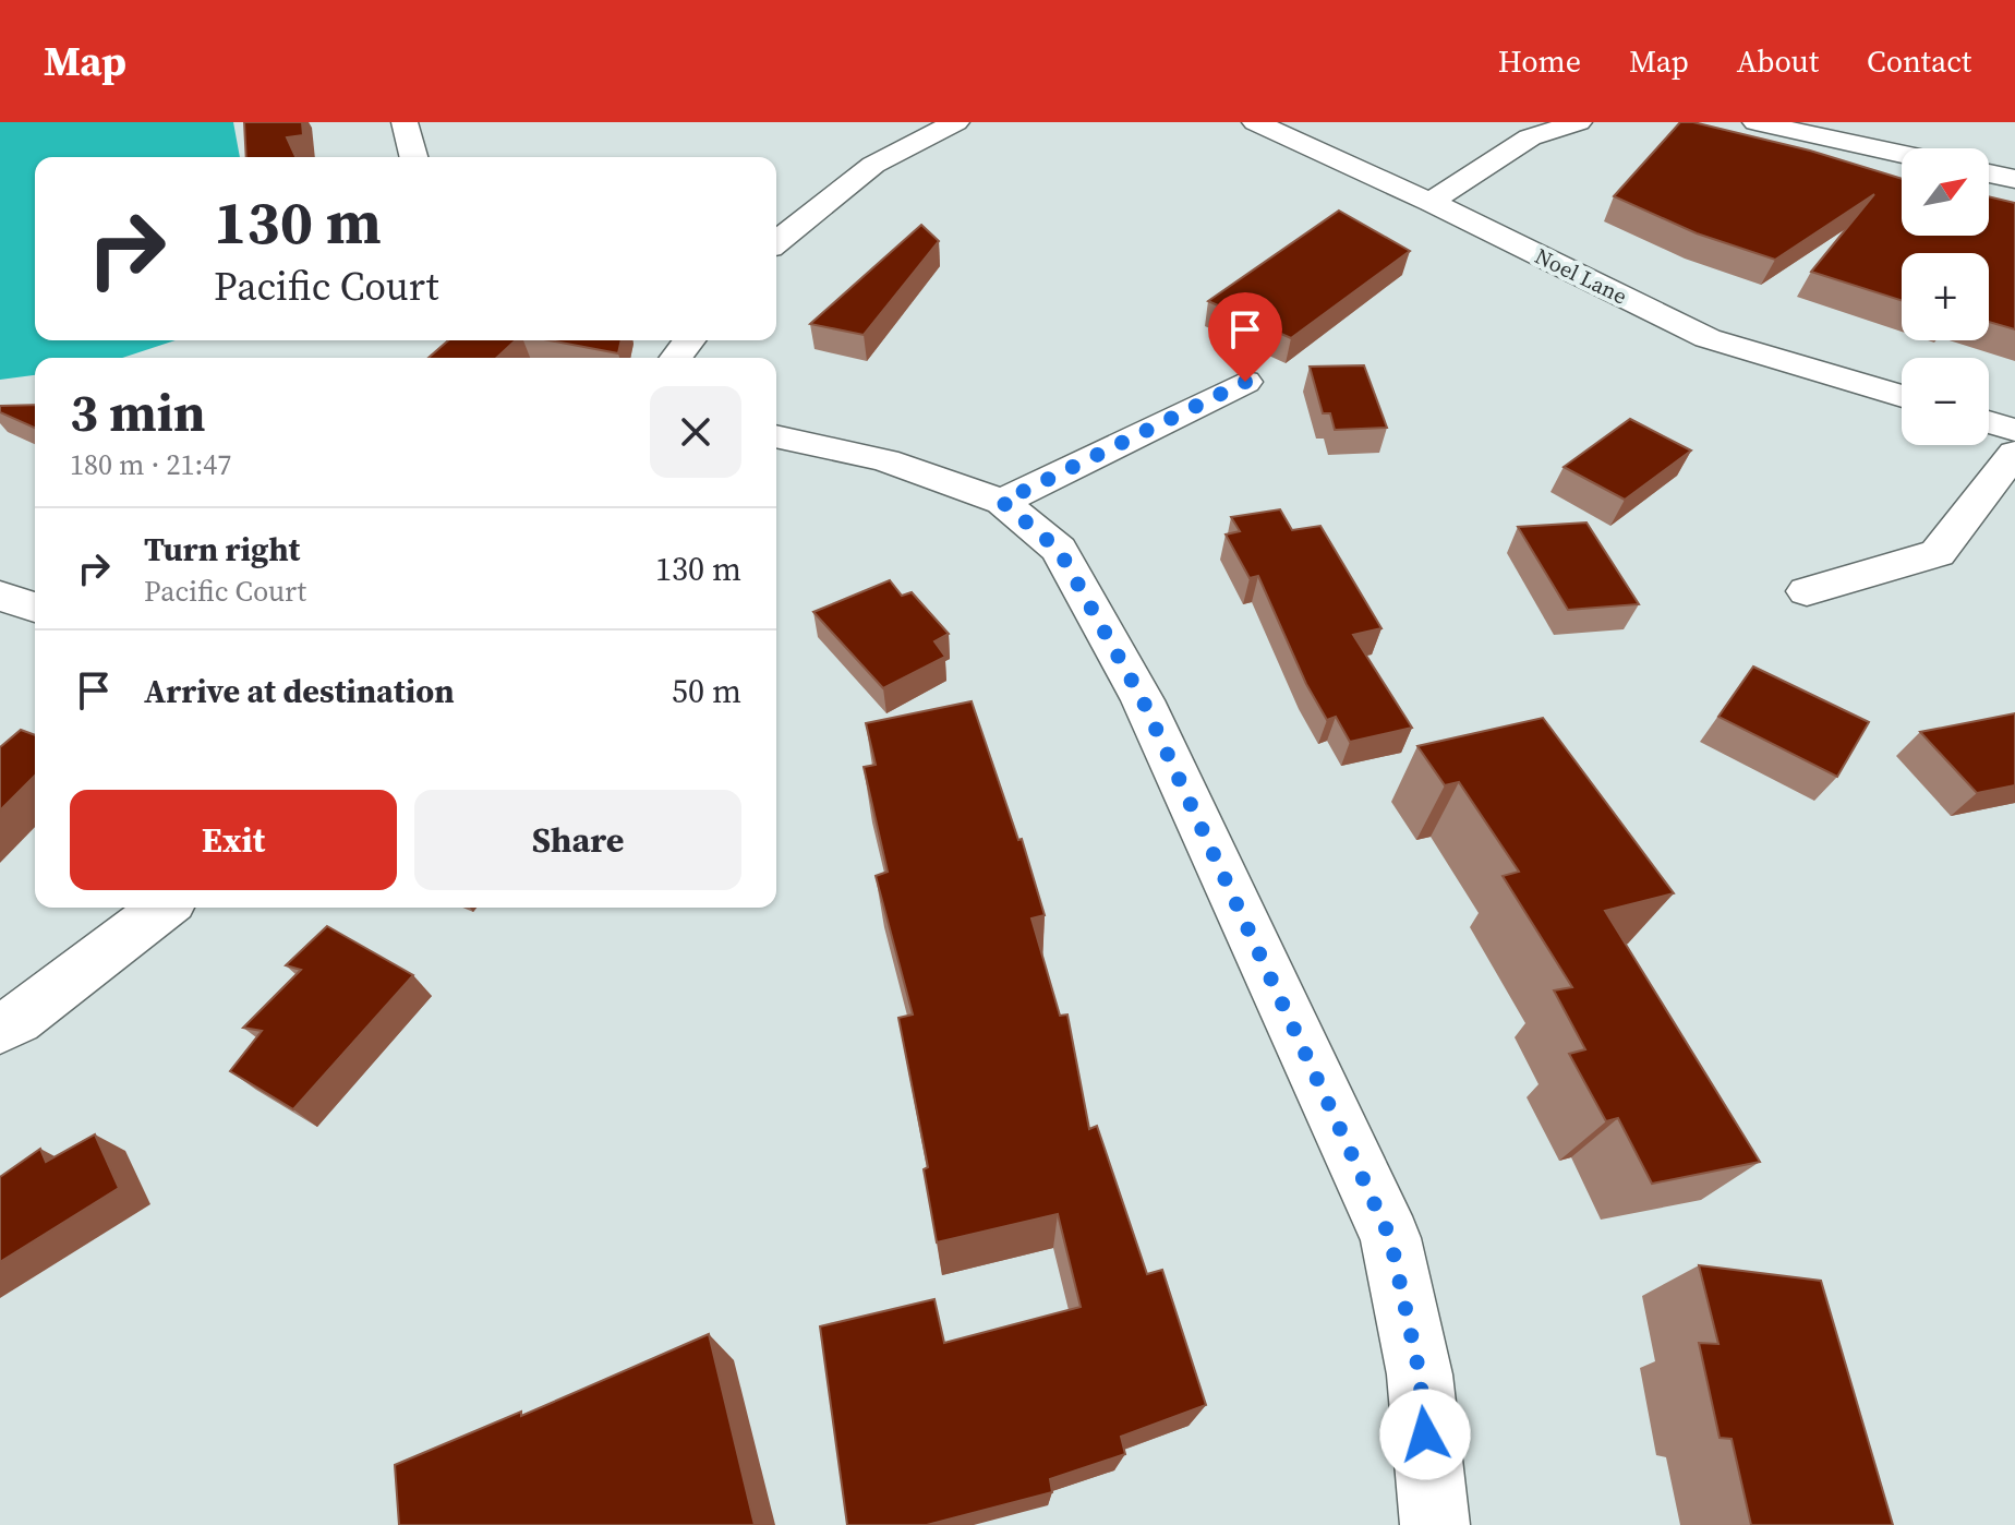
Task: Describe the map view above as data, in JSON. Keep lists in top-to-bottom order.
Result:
{
  "streets": {
    "street": ["Noel Lane"]
  },
  "north": "top right",
  "page": {
    "header": "Map",
    "nav": [
      "Home",
      "Map",
      "About",
      "Contact"
    ],
    "map_buttons": ["+", "−"],
    "turn": ["130 m", "Pacific Court"],
    "heading": ["3 min", "180 m · 21:47"],
    "list": [
      {
        "name": "Turn right",
        "note": "Pacific Court",
        "value": "130 m"
      },
      {
        "name": "Arrive at destination",
        "value": "50 m"
      }
    ],
    "buttons": ["Exit", "Share"]
  }
}
